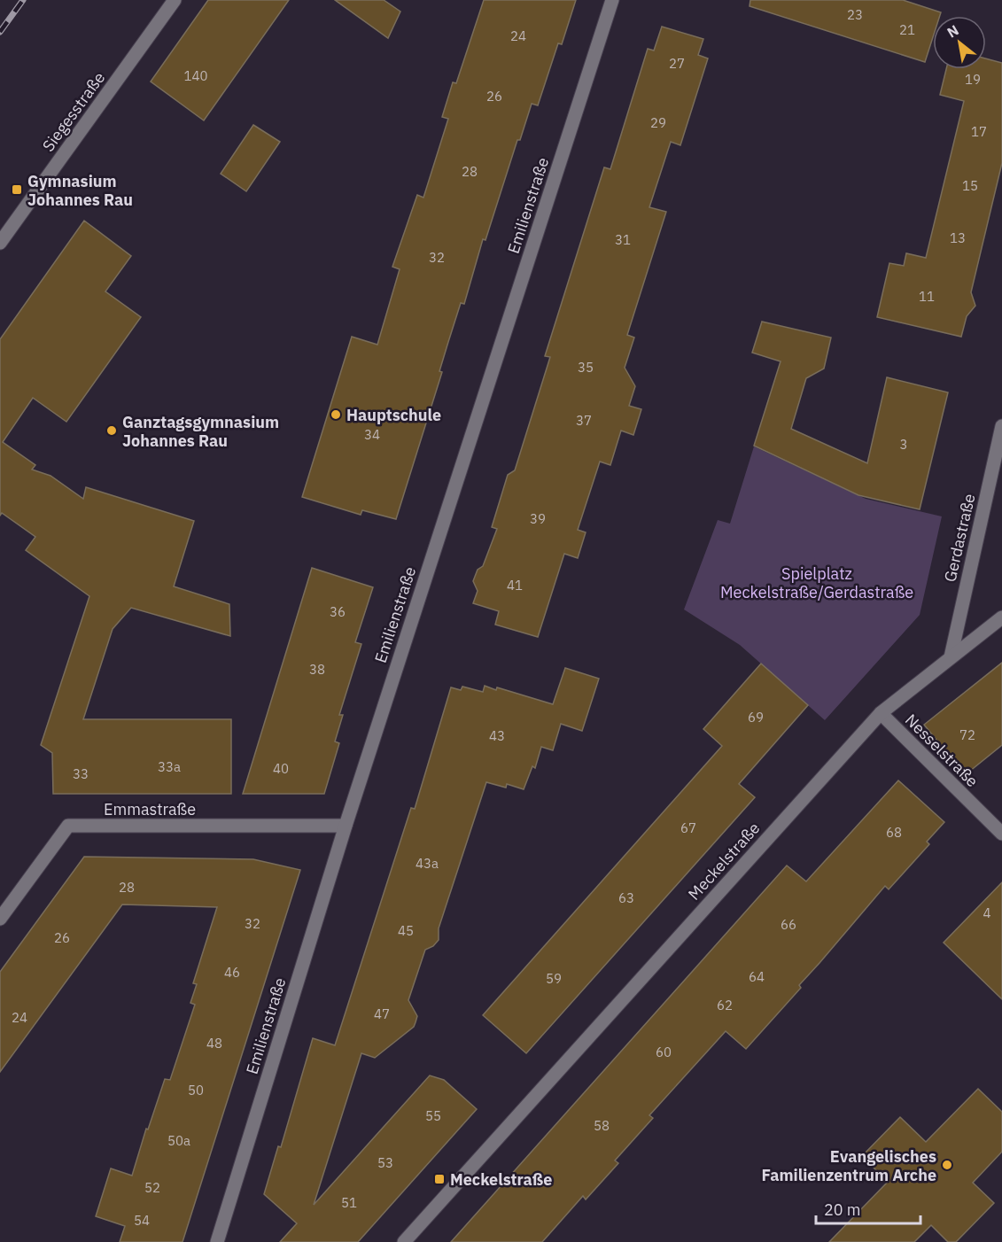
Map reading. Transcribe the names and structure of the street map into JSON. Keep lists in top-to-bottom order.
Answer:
{
  "streets": {
    "street": [
      "Siegesstraße",
      "Emilienstraße",
      "Gerdastraße",
      "Nesselstraße",
      "Emmastraße",
      "Meckelstraße"
    ]
  },
  "crossings": [
    ["Emilienstraße", "Emmastraße"],
    ["Gerdastraße", "Meckelstraße"],
    ["Nesselstraße", "Meckelstraße"]
  ],
  "parks": ["Spielplatz Meckelstraße/Gerdastraße"],
  "places": {
    "transit": ["Gymnasium Johannes Rau", "Meckelstraße"],
    "other": ["Hauptschule", "Ganztagsgymnasium Johannes Rau", "Evangelisches Familienzentrum Arche"]
  },
  "house_numbers": [
    "23",
    "21",
    "24",
    "27",
    "140",
    "19",
    "26",
    "29",
    "17",
    "28",
    "15",
    "13",
    "31",
    "32",
    "11",
    "35",
    "37",
    "34",
    "3",
    "39",
    "41",
    "36",
    "38",
    "69",
    "72",
    "43",
    "33a",
    "40",
    "33",
    "67",
    "68",
    "43a",
    "28",
    "63",
    "4",
    "32",
    "66",
    "45",
    "26",
    "46",
    "64",
    "59",
    "62",
    "47",
    "24",
    "48",
    "60",
    "50",
    "55",
    "58",
    "50a",
    "53",
    "52",
    "51",
    "54"
  ],
  "scale_bar": "20 m",
  "north": "top left"
}
